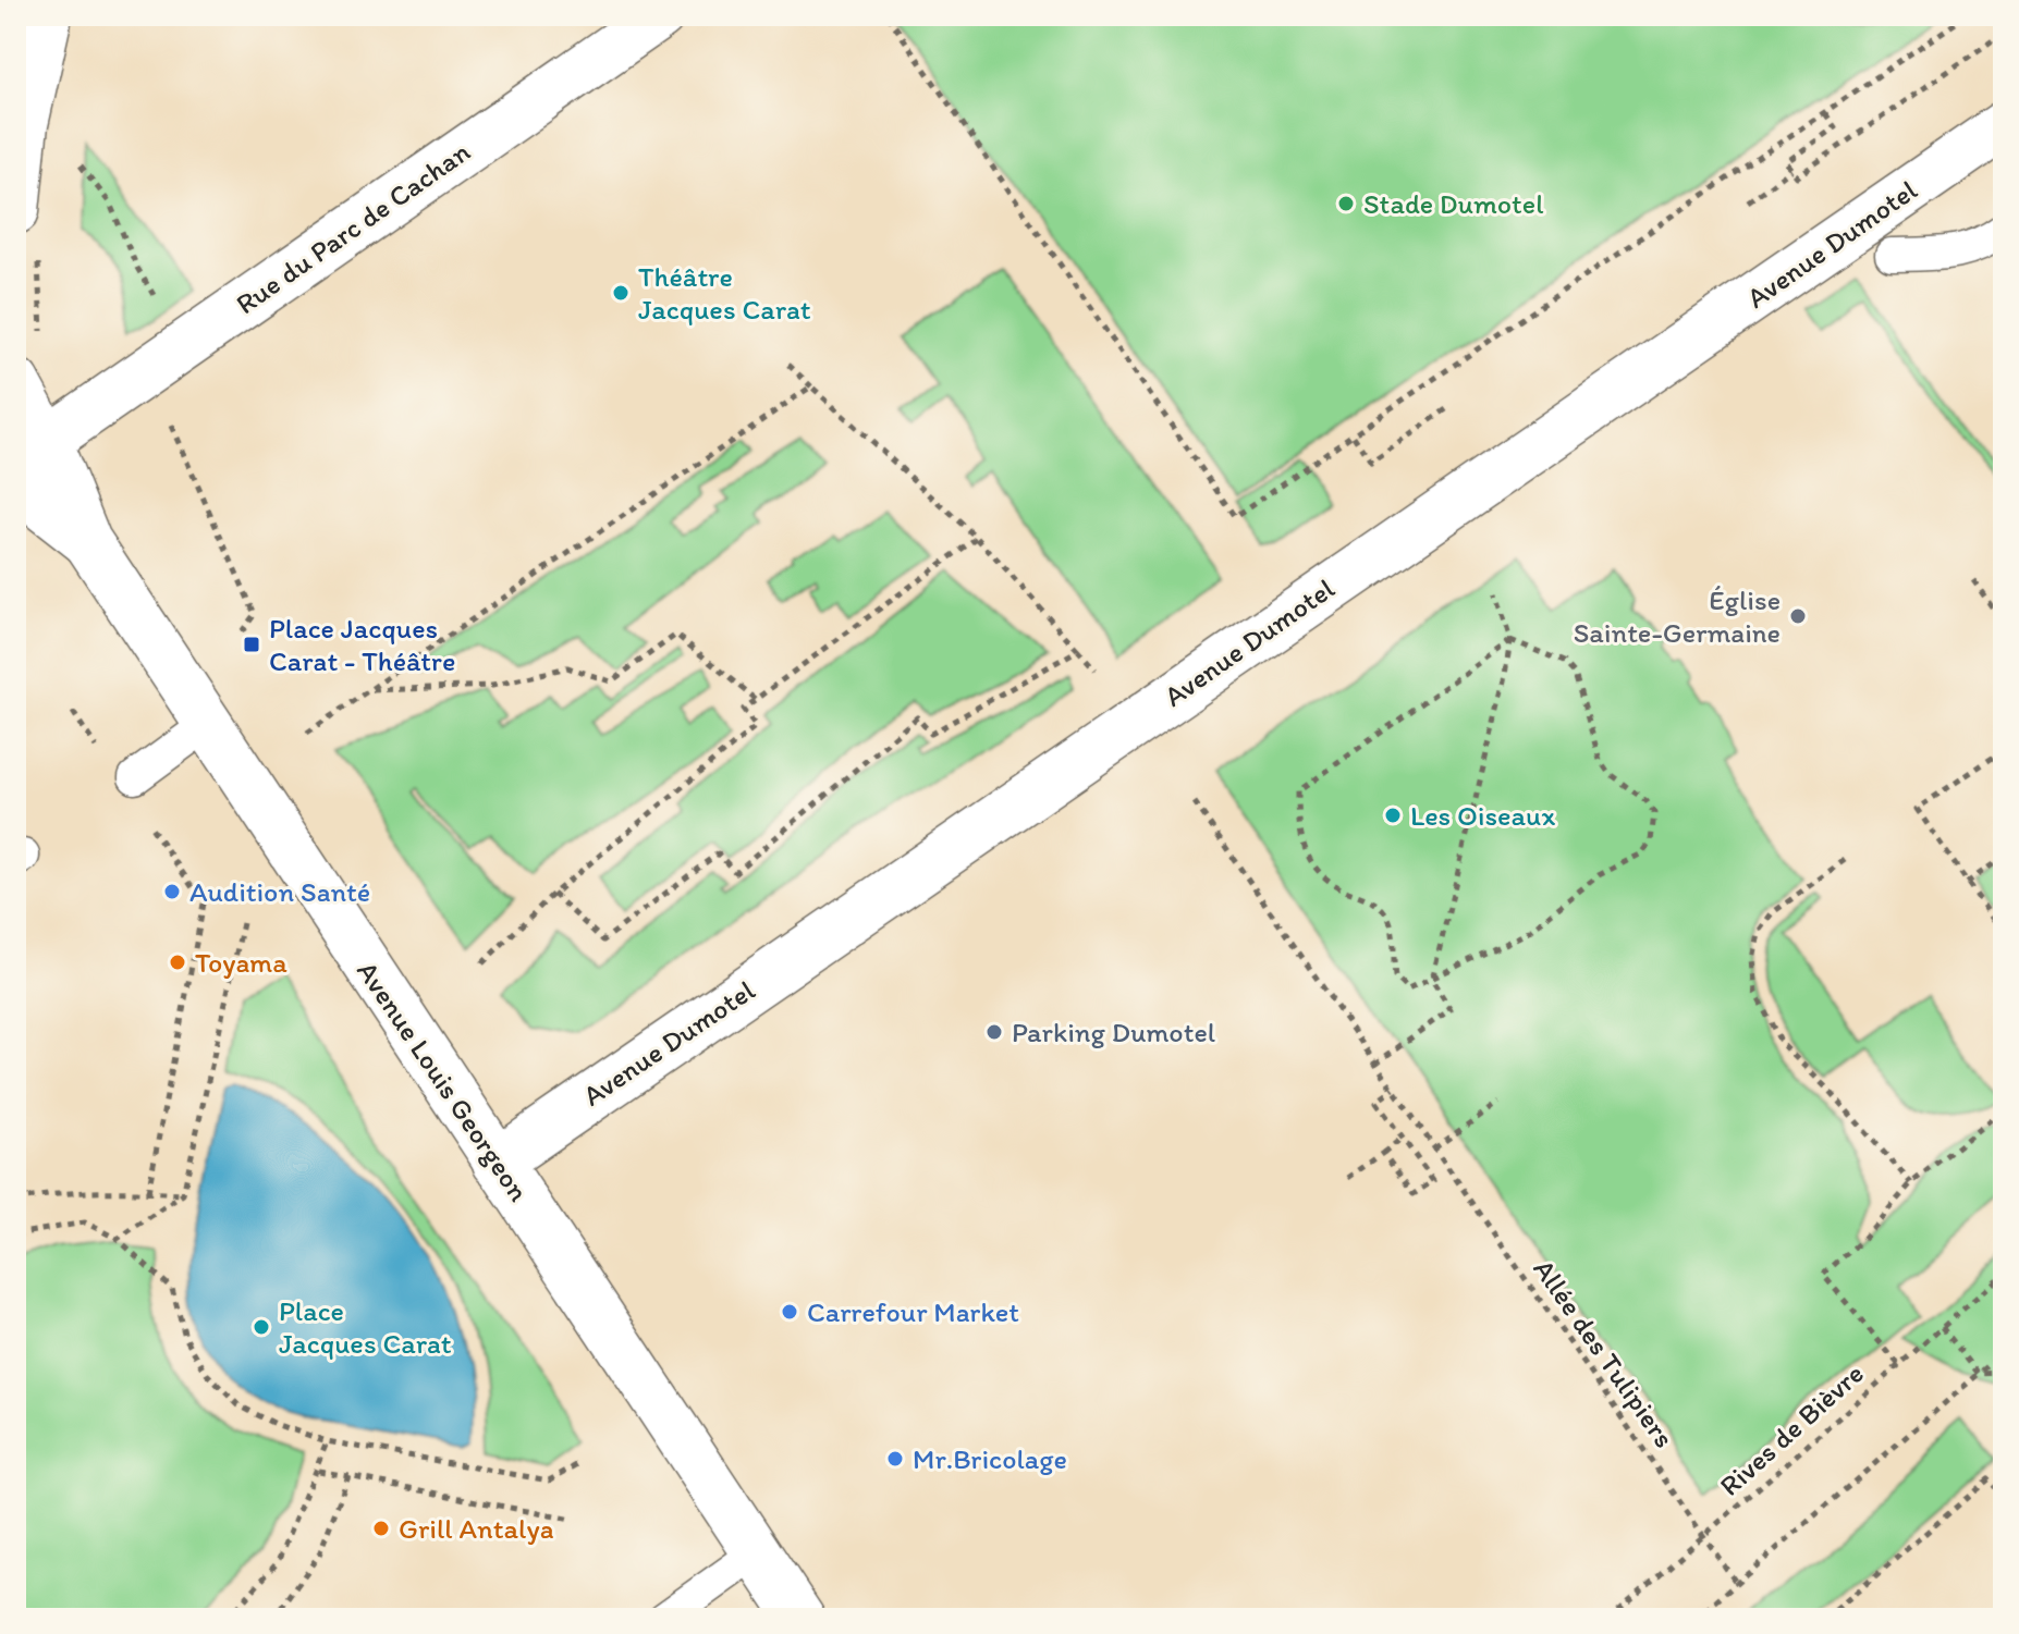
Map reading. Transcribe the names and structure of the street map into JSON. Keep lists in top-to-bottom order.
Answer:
{
  "streets": {
    "street": ["Rue du Parc de Cachan", "Avenue Dumotel", "Avenue Louis Georgeon"],
    "path": ["Allée des Tulipiers", "Rives de Bièvre"]
  },
  "crossings": [
    ["Rue du Parc de Cachan", "Avenue Louis Georgeon"],
    ["Avenue Dumotel", "Avenue Louis Georgeon"],
    ["Allée des Tulipiers", "Rives de Bièvre"]
  ],
  "places": {
    "other": [
      "Stade Dumotel",
      "Théâtre Jacques Carat",
      "Église Sainte-Germaine",
      "Les Oiseaux",
      "Audition Santé",
      "Toyama",
      "Parking Dumotel",
      "Carrefour Market",
      "Place Jacques Carat",
      "Mr.Bricolage",
      "Grill Antalya"
    ],
    "transit": ["Place Jacques Carat - Théâtre"]
  }
}
